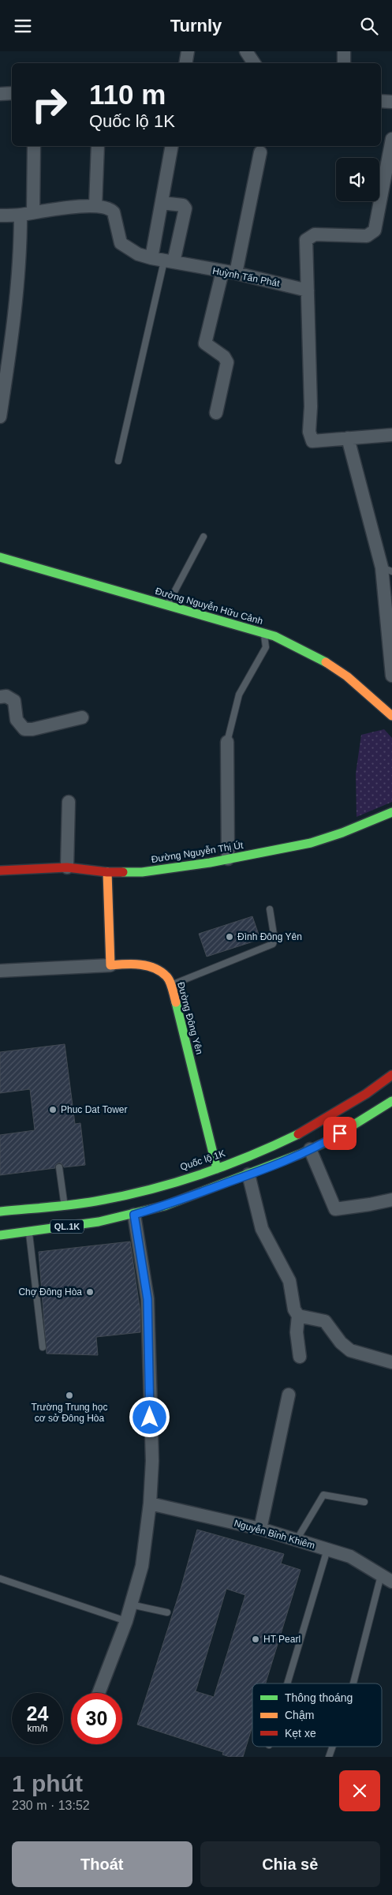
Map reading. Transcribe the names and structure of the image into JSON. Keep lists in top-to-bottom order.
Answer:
{
  "streets": {
    "street": [
      "Huỳnh Tấn Phát",
      "Đường Nguyễn Hữu Cảnh",
      "Đường Nguyễn Thị Út",
      "Đường Đông Yên",
      "Quốc lộ 1K",
      "QL.1K",
      "Nguyễn Bỉnh Khiêm"
    ]
  },
  "crossings": [
    ["Đường Đông Yên", "Quốc lộ 1K"]
  ],
  "places": [
    "Đình Đông Yên",
    "Phuc Dat Tower",
    "Chợ Đông Hòa",
    "Trường Trung học cơ sở Đông Hòa",
    "HT Pearl"
  ],
  "legend": ["Thông thoáng", "Chậm", "Kẹt xe"],
  "page": {
    "header": "Turnly",
    "turn": ["110 m", "Quốc lộ 1K"],
    "speed": "24 km/h",
    "limit": "30",
    "heading": ["1 phút", "230 m · 13:52"],
    "buttons": ["Thoát", "Chia sẻ"]
  }
}
